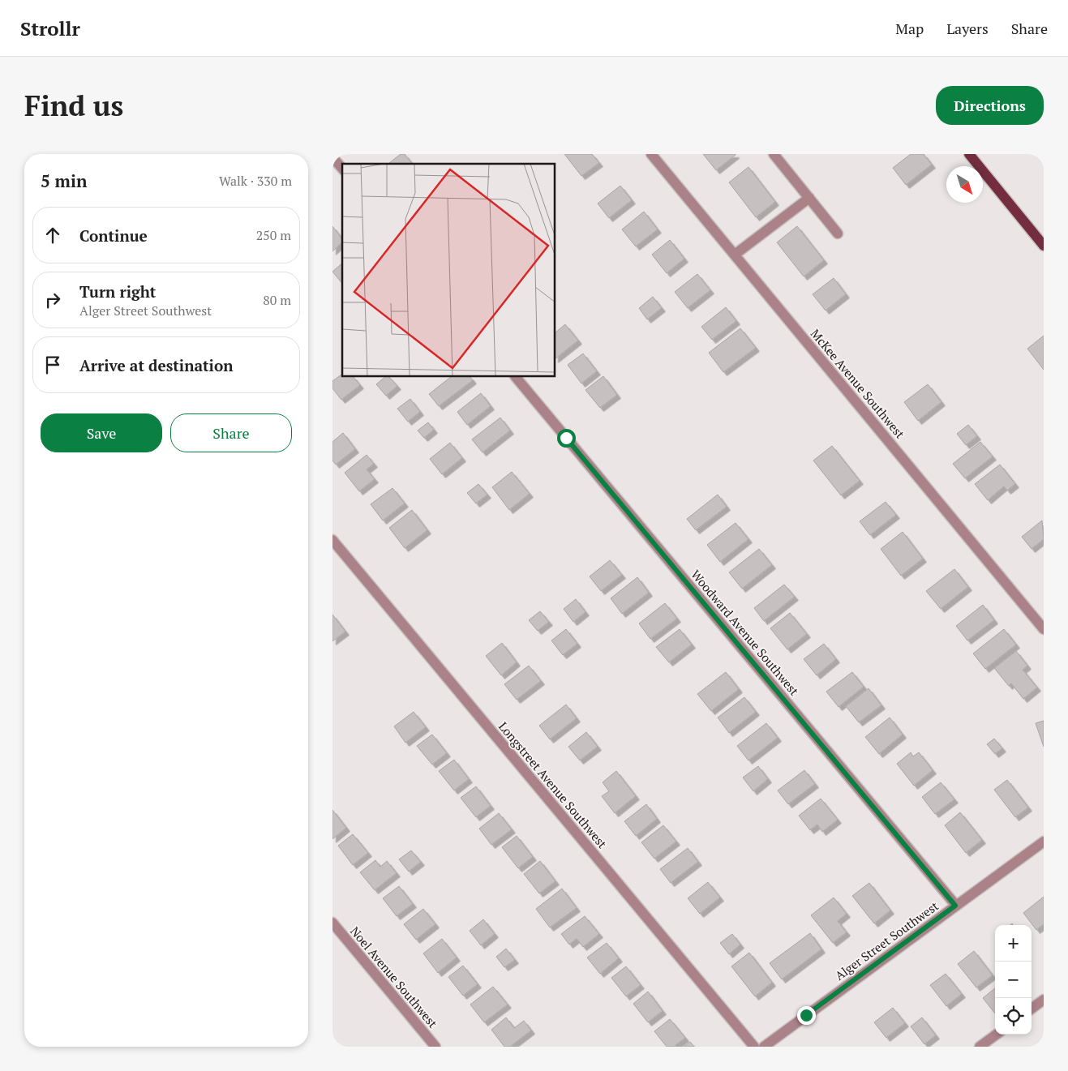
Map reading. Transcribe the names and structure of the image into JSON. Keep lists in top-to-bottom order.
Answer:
{
  "streets": {
    "street": [
      "McKee Avenue Southwest",
      "Woodward Avenue Southwest",
      "Longstreet Avenue Southwest",
      "Alger Street Southwest",
      "Noel Avenue Southwest"
    ]
  },
  "crossings": [
    ["Woodward Avenue Southwest", "Alger Street Southwest"]
  ],
  "north": "bottom right",
  "page": {
    "header": "Strollr",
    "nav": ["Map", "Layers", "Share"],
    "buttons": [
      "Directions",
      ["Save", "Share"]
    ],
    "title": "Find us",
    "heading": ["5 min", "Walk · 330 m"],
    "list": [
      ["Continue", "250 m"],
      ["Turn right", "Alger Street Southwest", "80 m"],
      "Arrive at destination"
    ],
    "map_buttons": ["+", "−"]
  }
}
